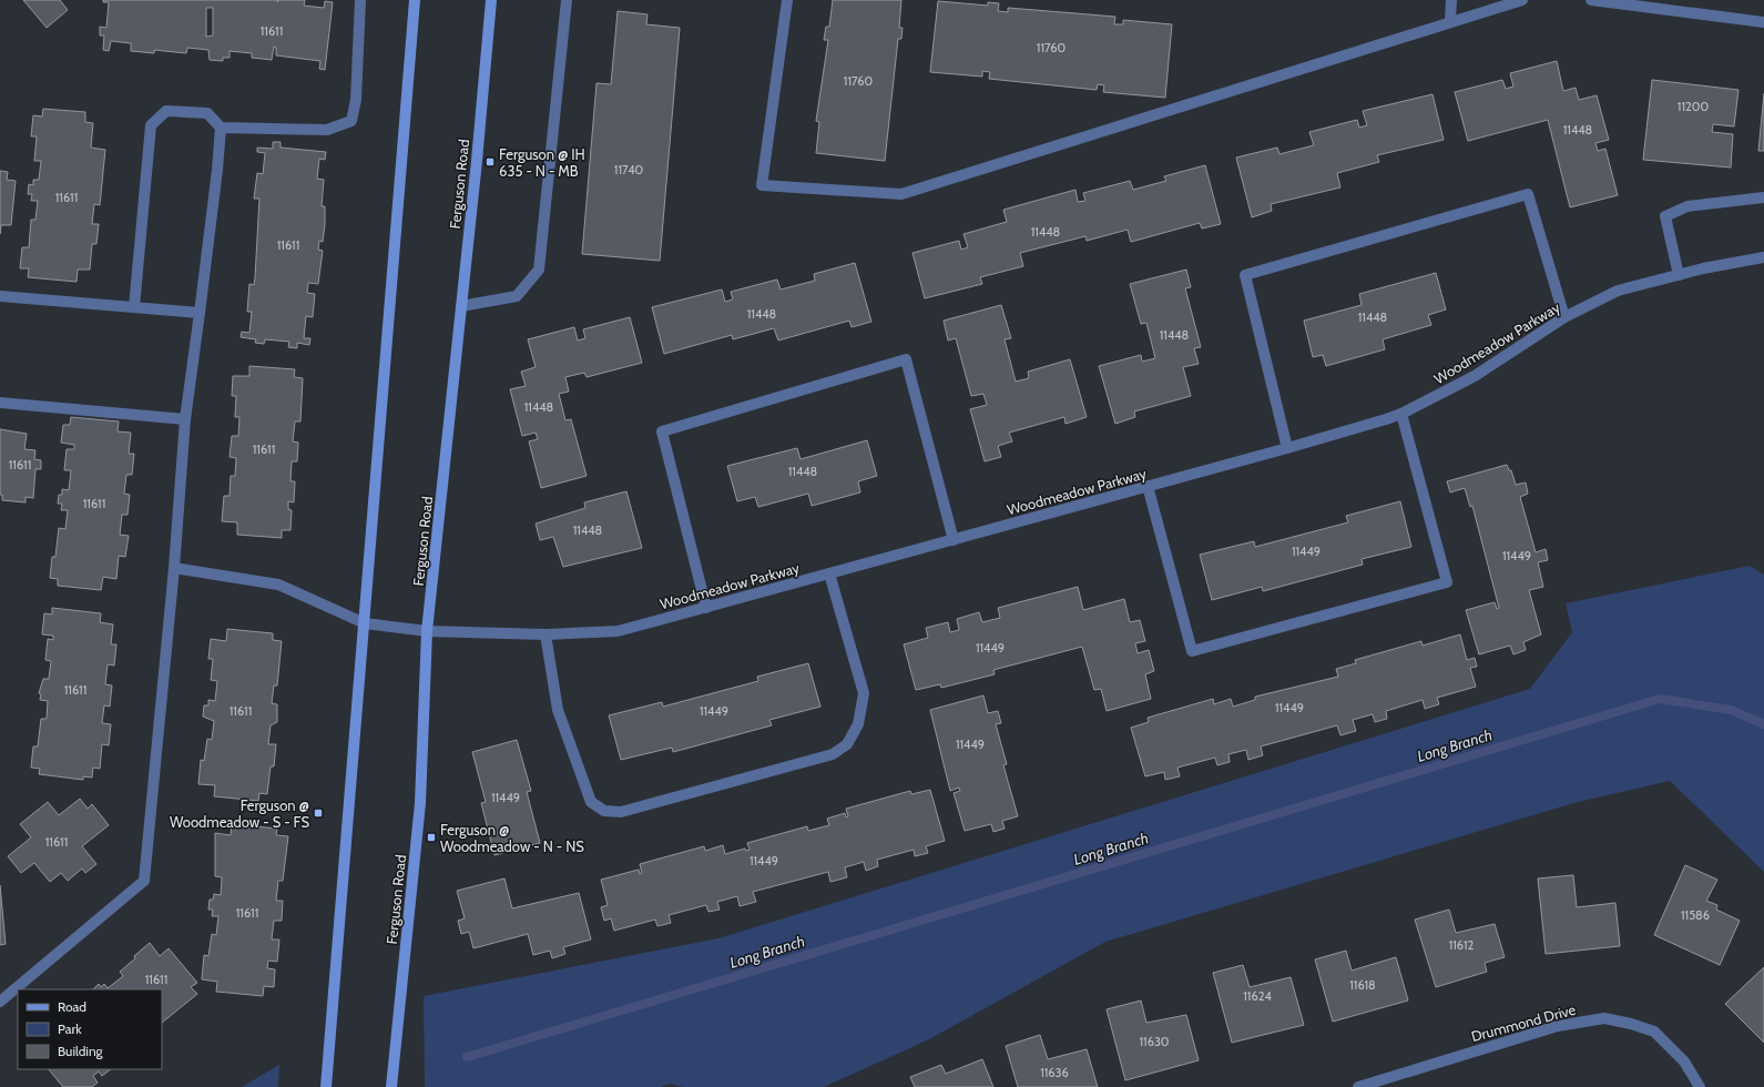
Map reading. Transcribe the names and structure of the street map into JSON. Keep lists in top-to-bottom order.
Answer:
{
  "streets": {
    "main road": ["Ferguson Road"],
    "street": ["Woodmeadow Parkway", "Drummond Drive"]
  },
  "crossings": [
    ["Ferguson Road", "Woodmeadow Parkway"]
  ],
  "water": ["Long Branch"],
  "places": {
    "transit": ["Ferguson @ IH 635 - N - MB", "Ferguson @ Woodmeadow - S - FS", "Ferguson @ Woodmeadow - N - NS"]
  },
  "house_numbers": [
    "11611",
    "11760",
    "11760",
    "11200",
    "11448",
    "11740",
    "11611",
    "11448",
    "11611",
    "11448",
    "11448",
    "11448",
    "11448",
    "11611",
    "11611",
    "11448",
    "11611",
    "11448",
    "11449",
    "11449",
    "11449",
    "11611",
    "11449",
    "11611",
    "11449",
    "11449",
    "11449",
    "11611",
    "11449",
    "11611",
    "11586",
    "11612",
    "11611",
    "11618",
    "11624",
    "11630",
    "11636"
  ],
  "legend": ["Road", "Park", "Building"]
}
